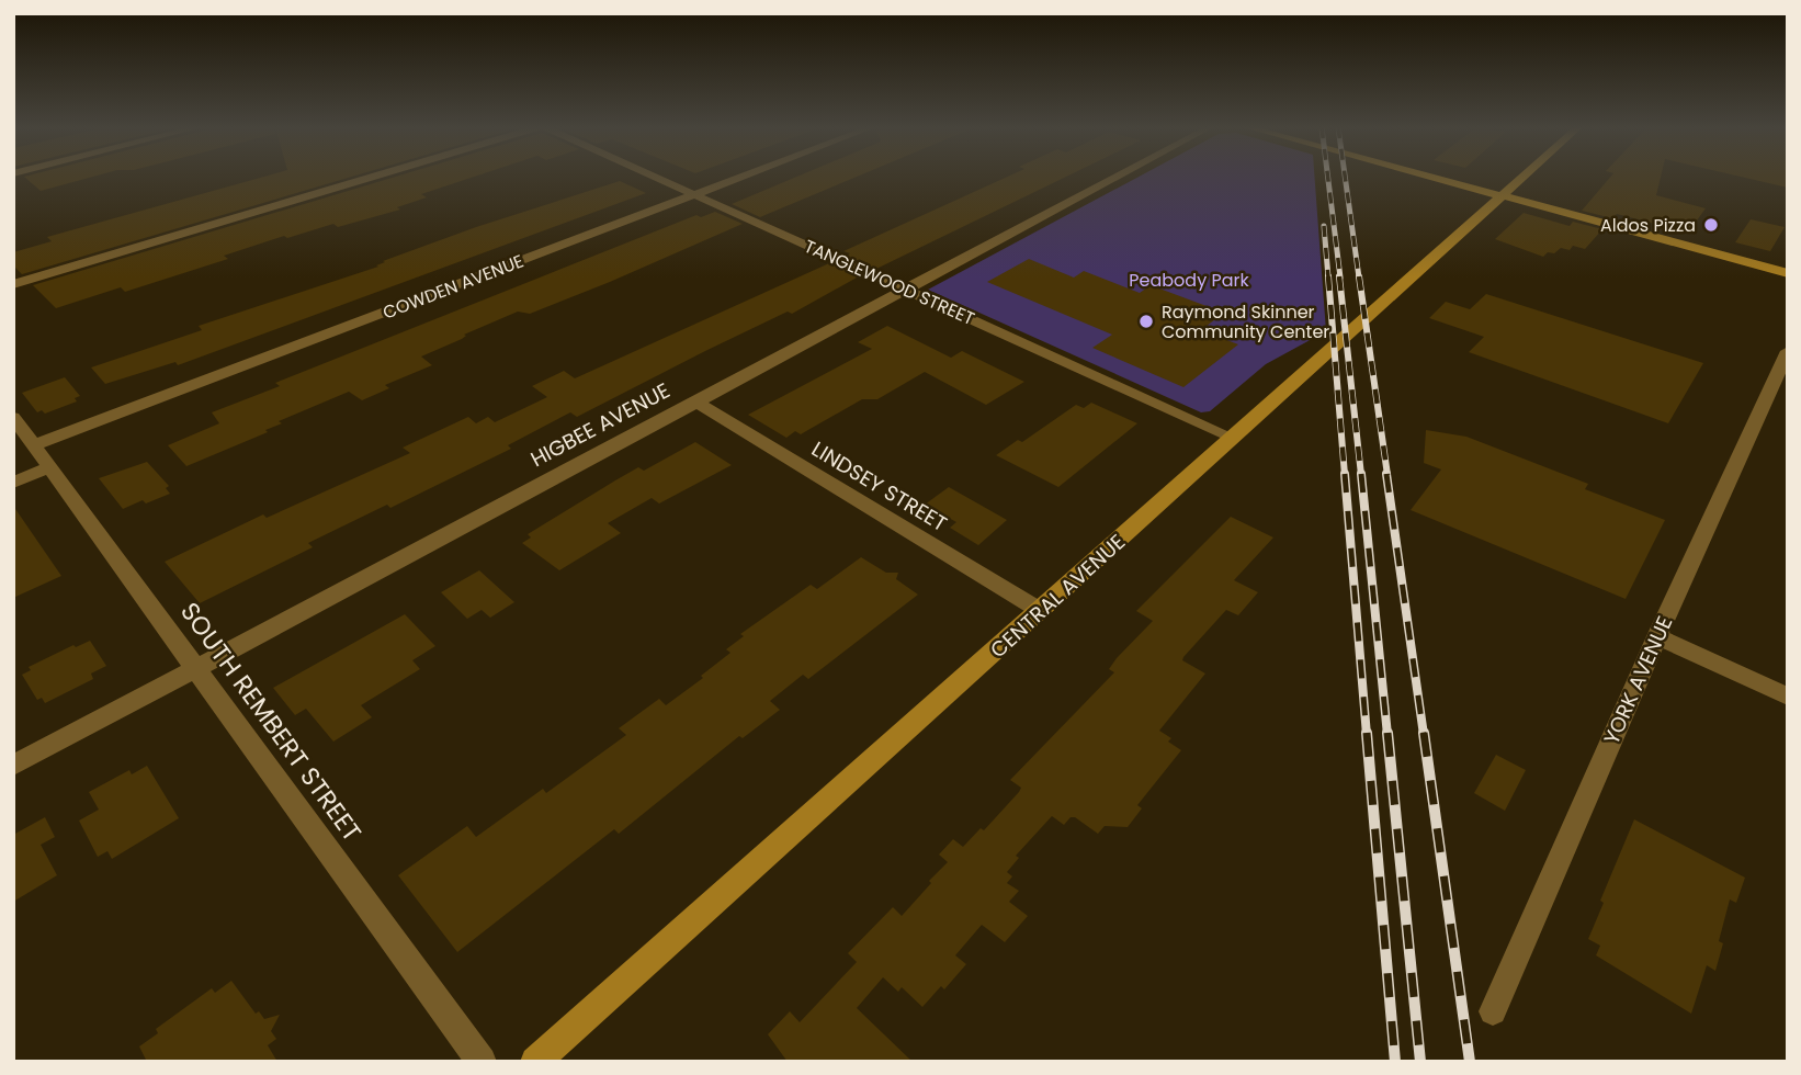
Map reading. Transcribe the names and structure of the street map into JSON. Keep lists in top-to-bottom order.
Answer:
{
  "streets": {
    "main road": ["CENTRAL AVENUE"],
    "street": [
      "TANGLEWOOD STREET",
      "COWDEN AVENUE",
      "HIGBEE AVENUE",
      "LINDSEY STREET",
      "YORK AVENUE",
      "SOUTH REMBERT STREET"
    ]
  },
  "crossings": [
    ["TANGLEWOOD STREET", "COWDEN AVENUE"],
    ["TANGLEWOOD STREET", "HIGBEE AVENUE"],
    ["TANGLEWOOD STREET", "CENTRAL AVENUE"],
    ["COWDEN AVENUE", "SOUTH REMBERT STREET"],
    ["HIGBEE AVENUE", "LINDSEY STREET"],
    ["HIGBEE AVENUE", "SOUTH REMBERT STREET"],
    ["LINDSEY STREET", "CENTRAL AVENUE"]
  ],
  "parks": ["Peabody Park"],
  "places": ["Aldos Pizza", "Raymond Skinner Community Center"]
}
